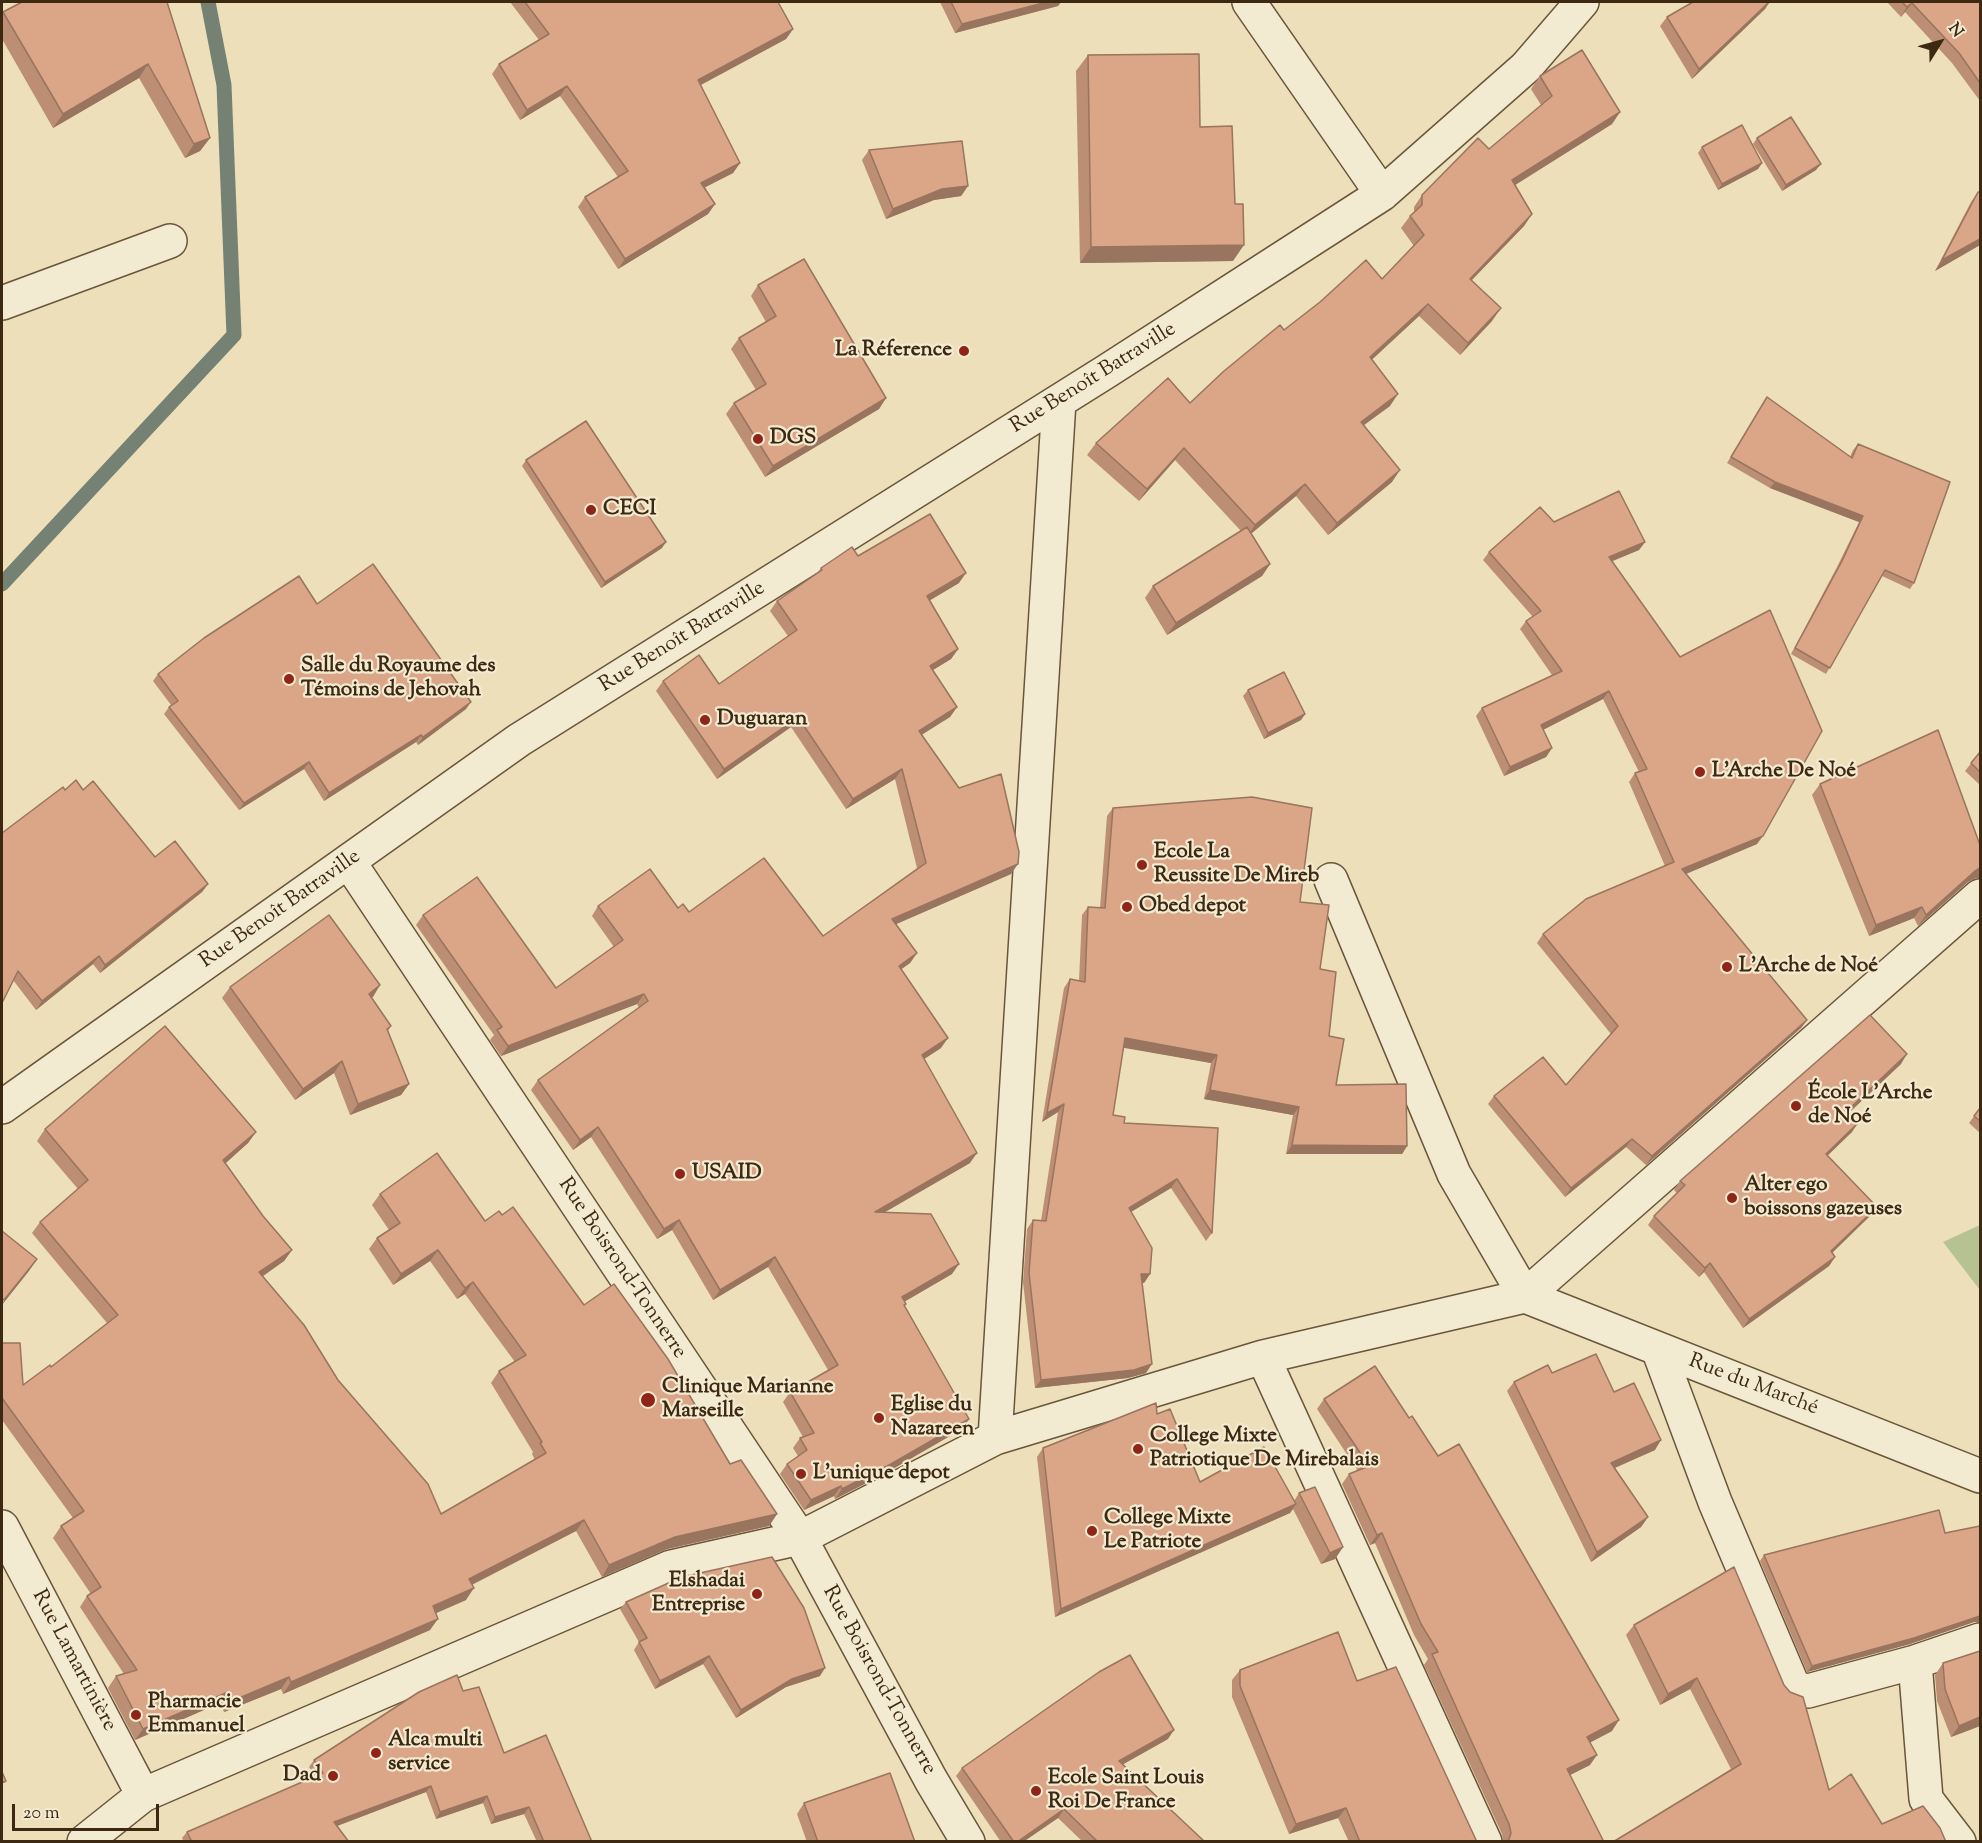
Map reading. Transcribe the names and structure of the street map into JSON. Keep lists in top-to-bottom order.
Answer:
{
  "streets": {
    "street": [
      "Rue Benoît Batraville",
      "Rue Boisrond-Tonnerre",
      "Rue du Marché",
      "Rue Lamartinière"
    ]
  },
  "crossings": [
    ["Rue Benoît Batraville", "Rue Boisrond-Tonnerre"]
  ],
  "places": [
    "La Réference",
    "DGS",
    "CECI",
    "Salle du Royaume des Témoins de Jehovah",
    "Duguaran",
    "L'Arche De Noé",
    "Ecole La Reussite De Mireb",
    "Obed depot",
    "L'Arche de Noé",
    "École L'Arche de Noé",
    "USAID",
    "Alter ego boissons gazeuses",
    "Clinique Marianne Marseille",
    "Eglise du Nazareen",
    "College Mixte Patriotique De Mirebalais",
    "L'unique depot",
    "College Mixte Le Patriote",
    "Elshadai Entreprise",
    "Pharmacie Emmanuel",
    "Alca multi service",
    "Dad",
    "Ecole Saint Louis Roi De France"
  ],
  "scale_bar": "20 m",
  "north": "top right"
}
